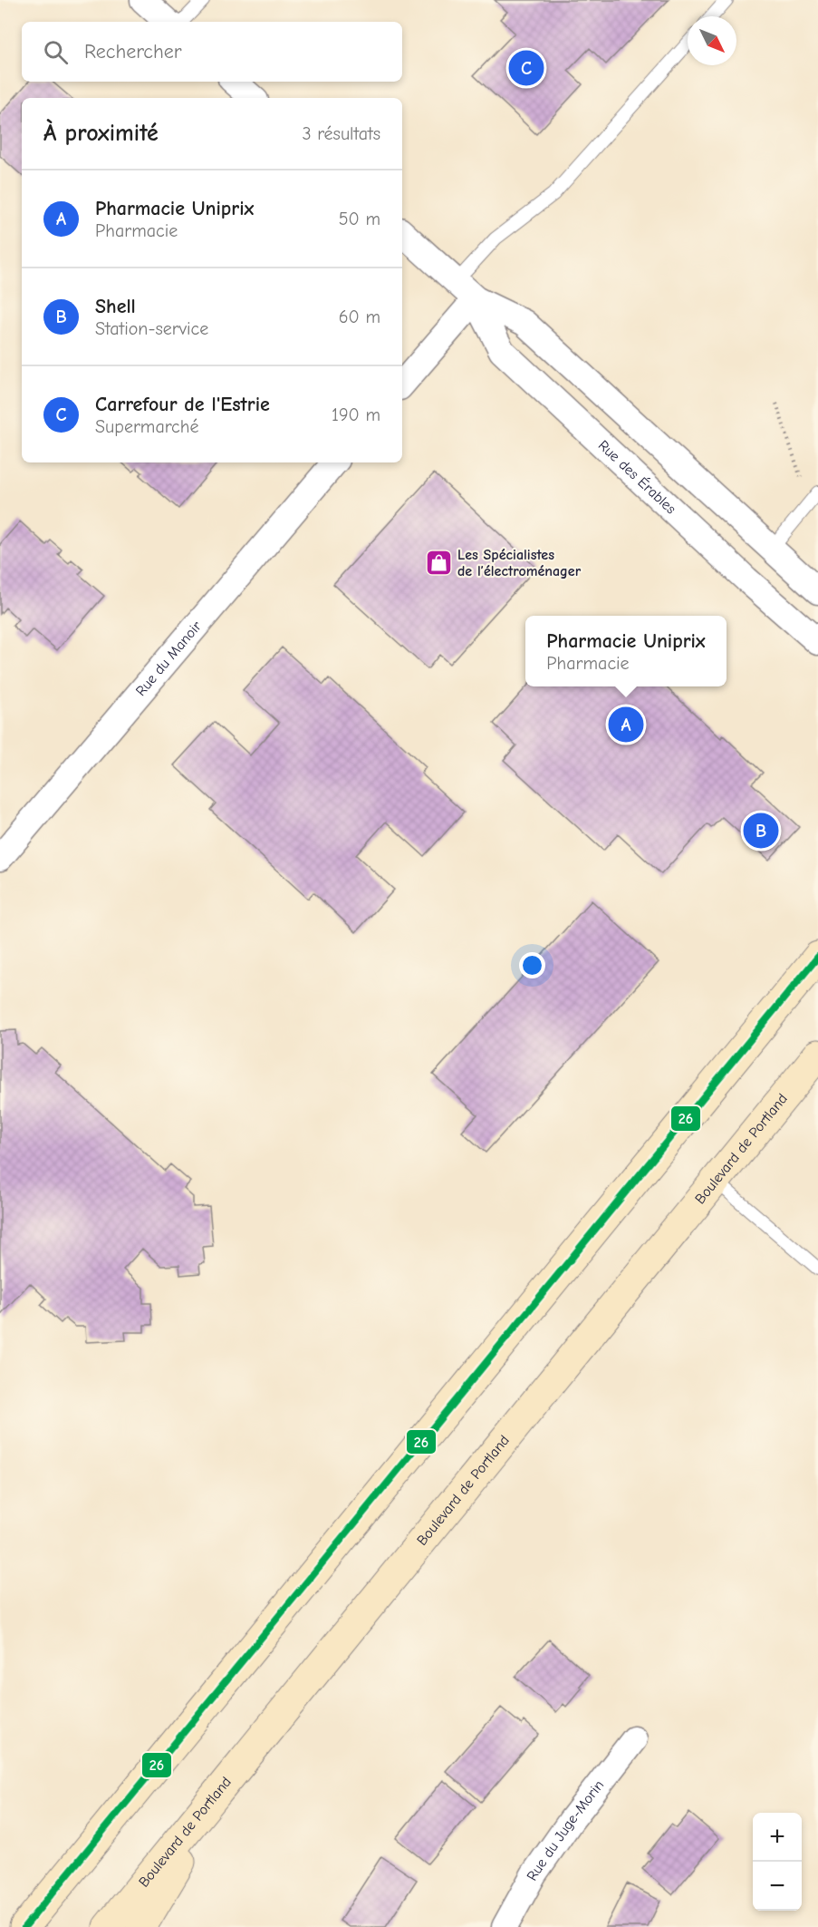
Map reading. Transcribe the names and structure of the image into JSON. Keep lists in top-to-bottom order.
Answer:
{
  "streets": {
    "main road": ["Boulevard de Portland"],
    "street": ["Rue des Érables", "Rue du Manoir", "Rue du Juge-Morin"]
  },
  "places": {
    "shop": ["Les Spécialistes de l’électroménager"]
  },
  "lines": ["transit line 26"],
  "north": "bottom right",
  "page": {
    "search": "Rechercher",
    "pins": ["C", "A", "B"],
    "heading": ["À proximité", "3 résultats"],
    "list": [
      {
        "mark": "A",
        "name": "Pharmacie Uniprix",
        "note": "Pharmacie",
        "value": "50 m"
      },
      {
        "mark": "B",
        "name": "Shell",
        "note": "Station-service",
        "value": "60 m"
      },
      {
        "mark": "C",
        "name": "Carrefour de l'Estrie",
        "note": "Supermarché",
        "value": "190 m"
      }
    ],
    "popup": ["Pharmacie Uniprix", "Pharmacie"],
    "map_buttons": ["+", "−"]
  }
}
